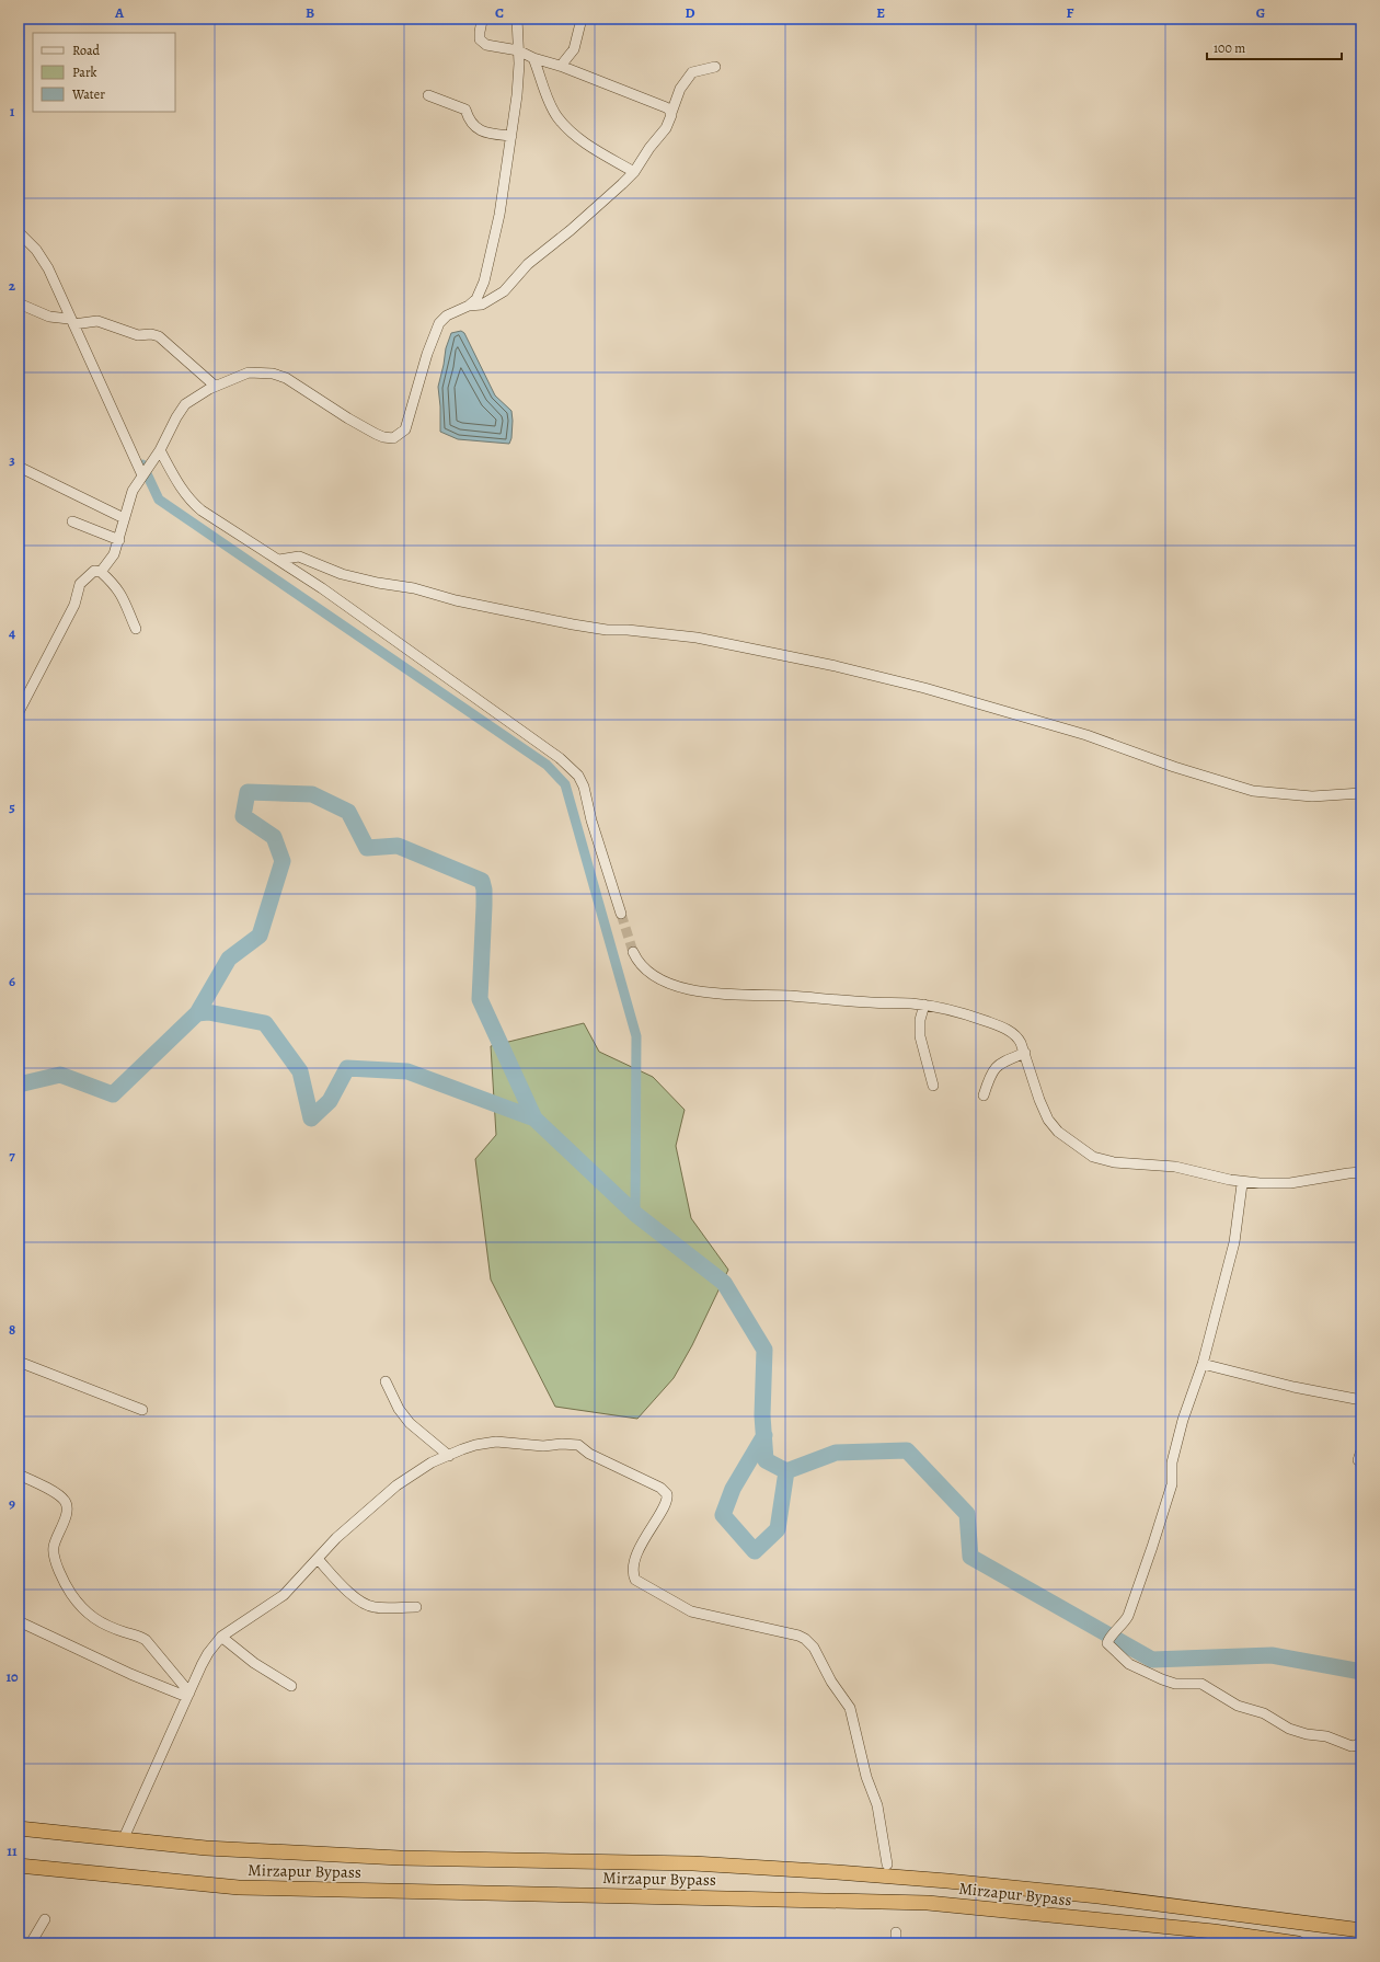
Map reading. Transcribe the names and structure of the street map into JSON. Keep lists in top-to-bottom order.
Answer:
{
  "streets": {
    "highway": ["Mirzapur Bypass"]
  },
  "legend": ["Road", "Park", "Water"],
  "scale_bar": "100 m",
  "grid": {
    "columns": [
      "A",
      "B",
      "C",
      "D",
      "E",
      "F",
      "G"
    ],
    "rows": [
      "1",
      "2",
      "3",
      "4",
      "5",
      "6",
      "7",
      "8",
      "9",
      "10",
      "11"
    ]
  }
}
